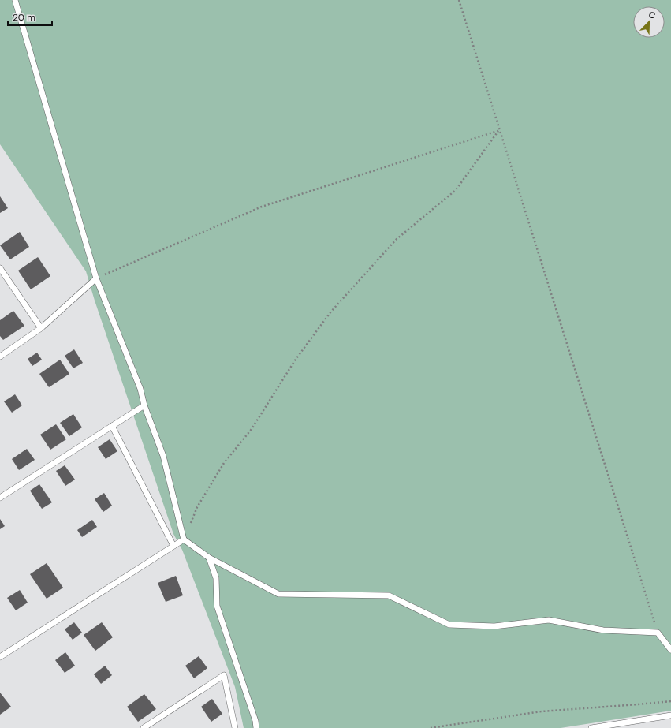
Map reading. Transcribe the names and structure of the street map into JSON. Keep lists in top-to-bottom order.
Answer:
{
  "scale_bar": "20 m",
  "north": "top right"
}
